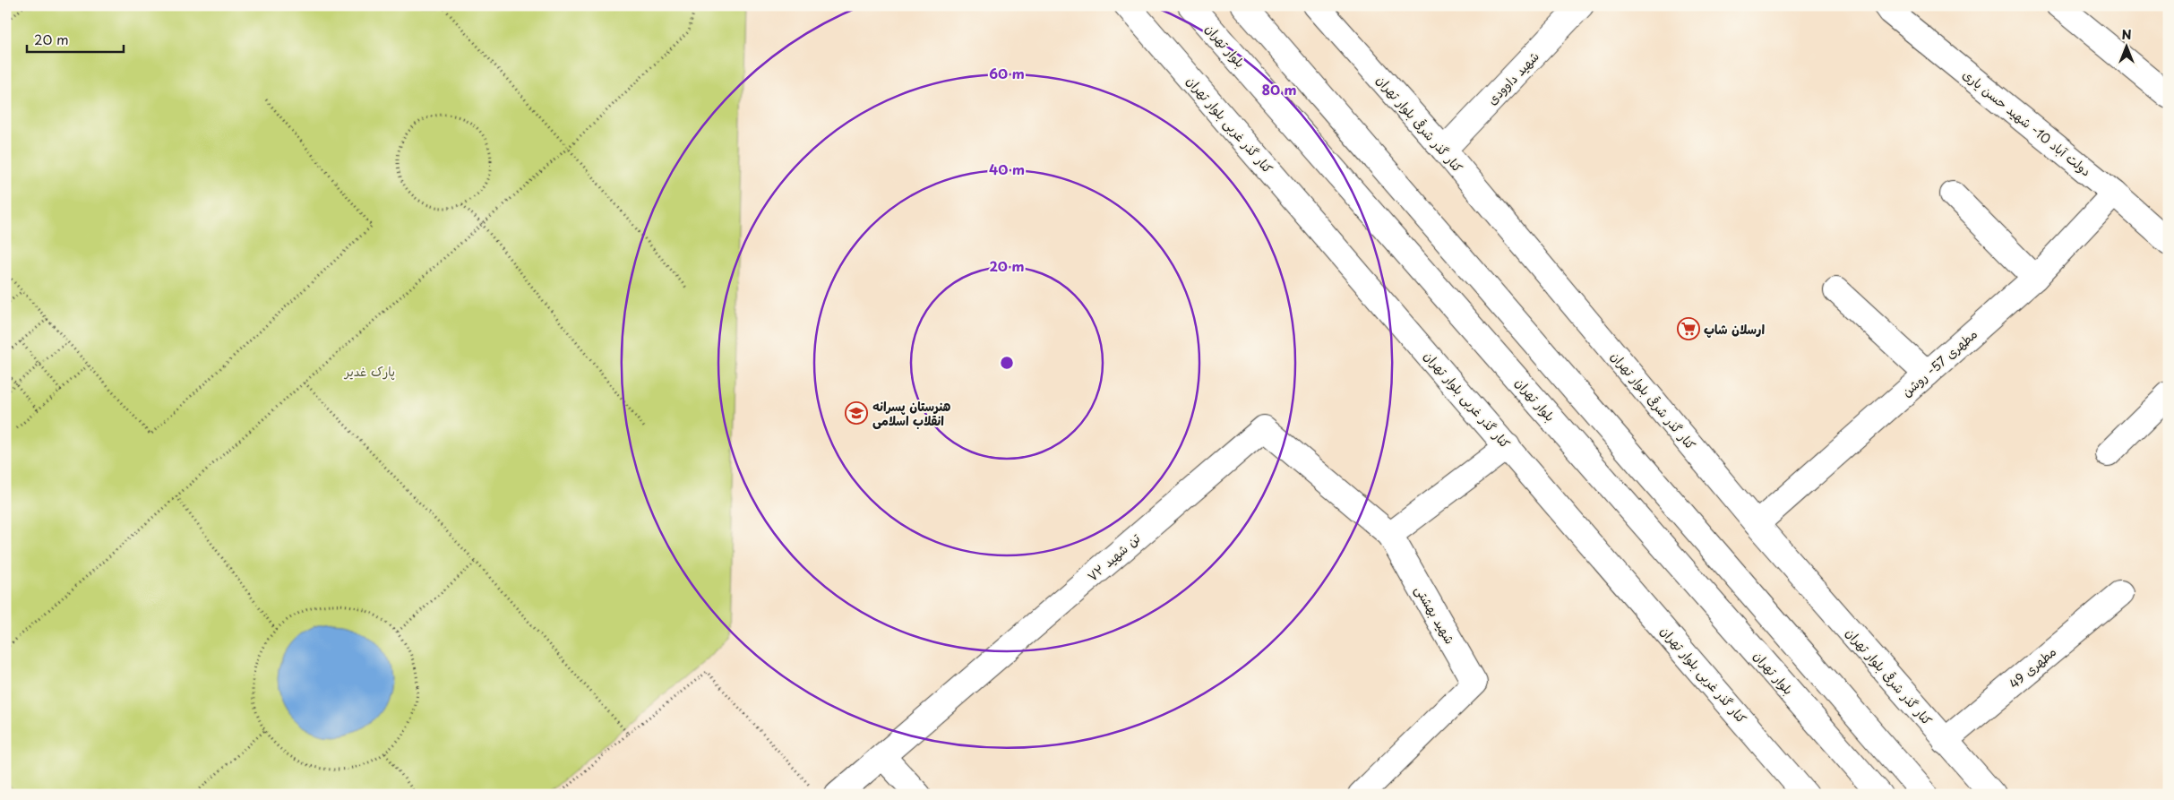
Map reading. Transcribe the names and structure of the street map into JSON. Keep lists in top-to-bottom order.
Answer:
{
  "streets": {
    "street": [
      "بلوار تهران",
      "شهید داوودی",
      "دولت آباد 10- شهید حسن یاری",
      "کنار گذر شرقی بلوار تهران",
      "کنار گذر غربی بلوار تهران",
      "مطهری 57- روشن",
      "۷۲ تن شهید",
      "شهید بهشتی",
      "مطهری 49"
    ]
  },
  "crossings": [
    ["شهید داوودی", "کنار گذر شرقی بلوار تهران"],
    ["دولت آباد 10- شهید حسن یاری", "مطهری 57- روشن"],
    ["کنار گذر شرقی بلوار تهران", "مطهری 57- روشن"],
    ["کنار گذر شرقی بلوار تهران", "مطهری 49"],
    ["۷۲ تن شهید", "شهید بهشتی"]
  ],
  "parks": ["پارک غدیر"],
  "places": {
    "supermarket": ["ارسلان شاپ"],
    "school or university": ["هنرستان پسرانه انقلاب اسلامی"]
  },
  "scale_bar": "20 m",
  "north": "top",
  "rings": [
    "60 m",
    "80 m",
    "40 m",
    "20 m"
  ]
}
